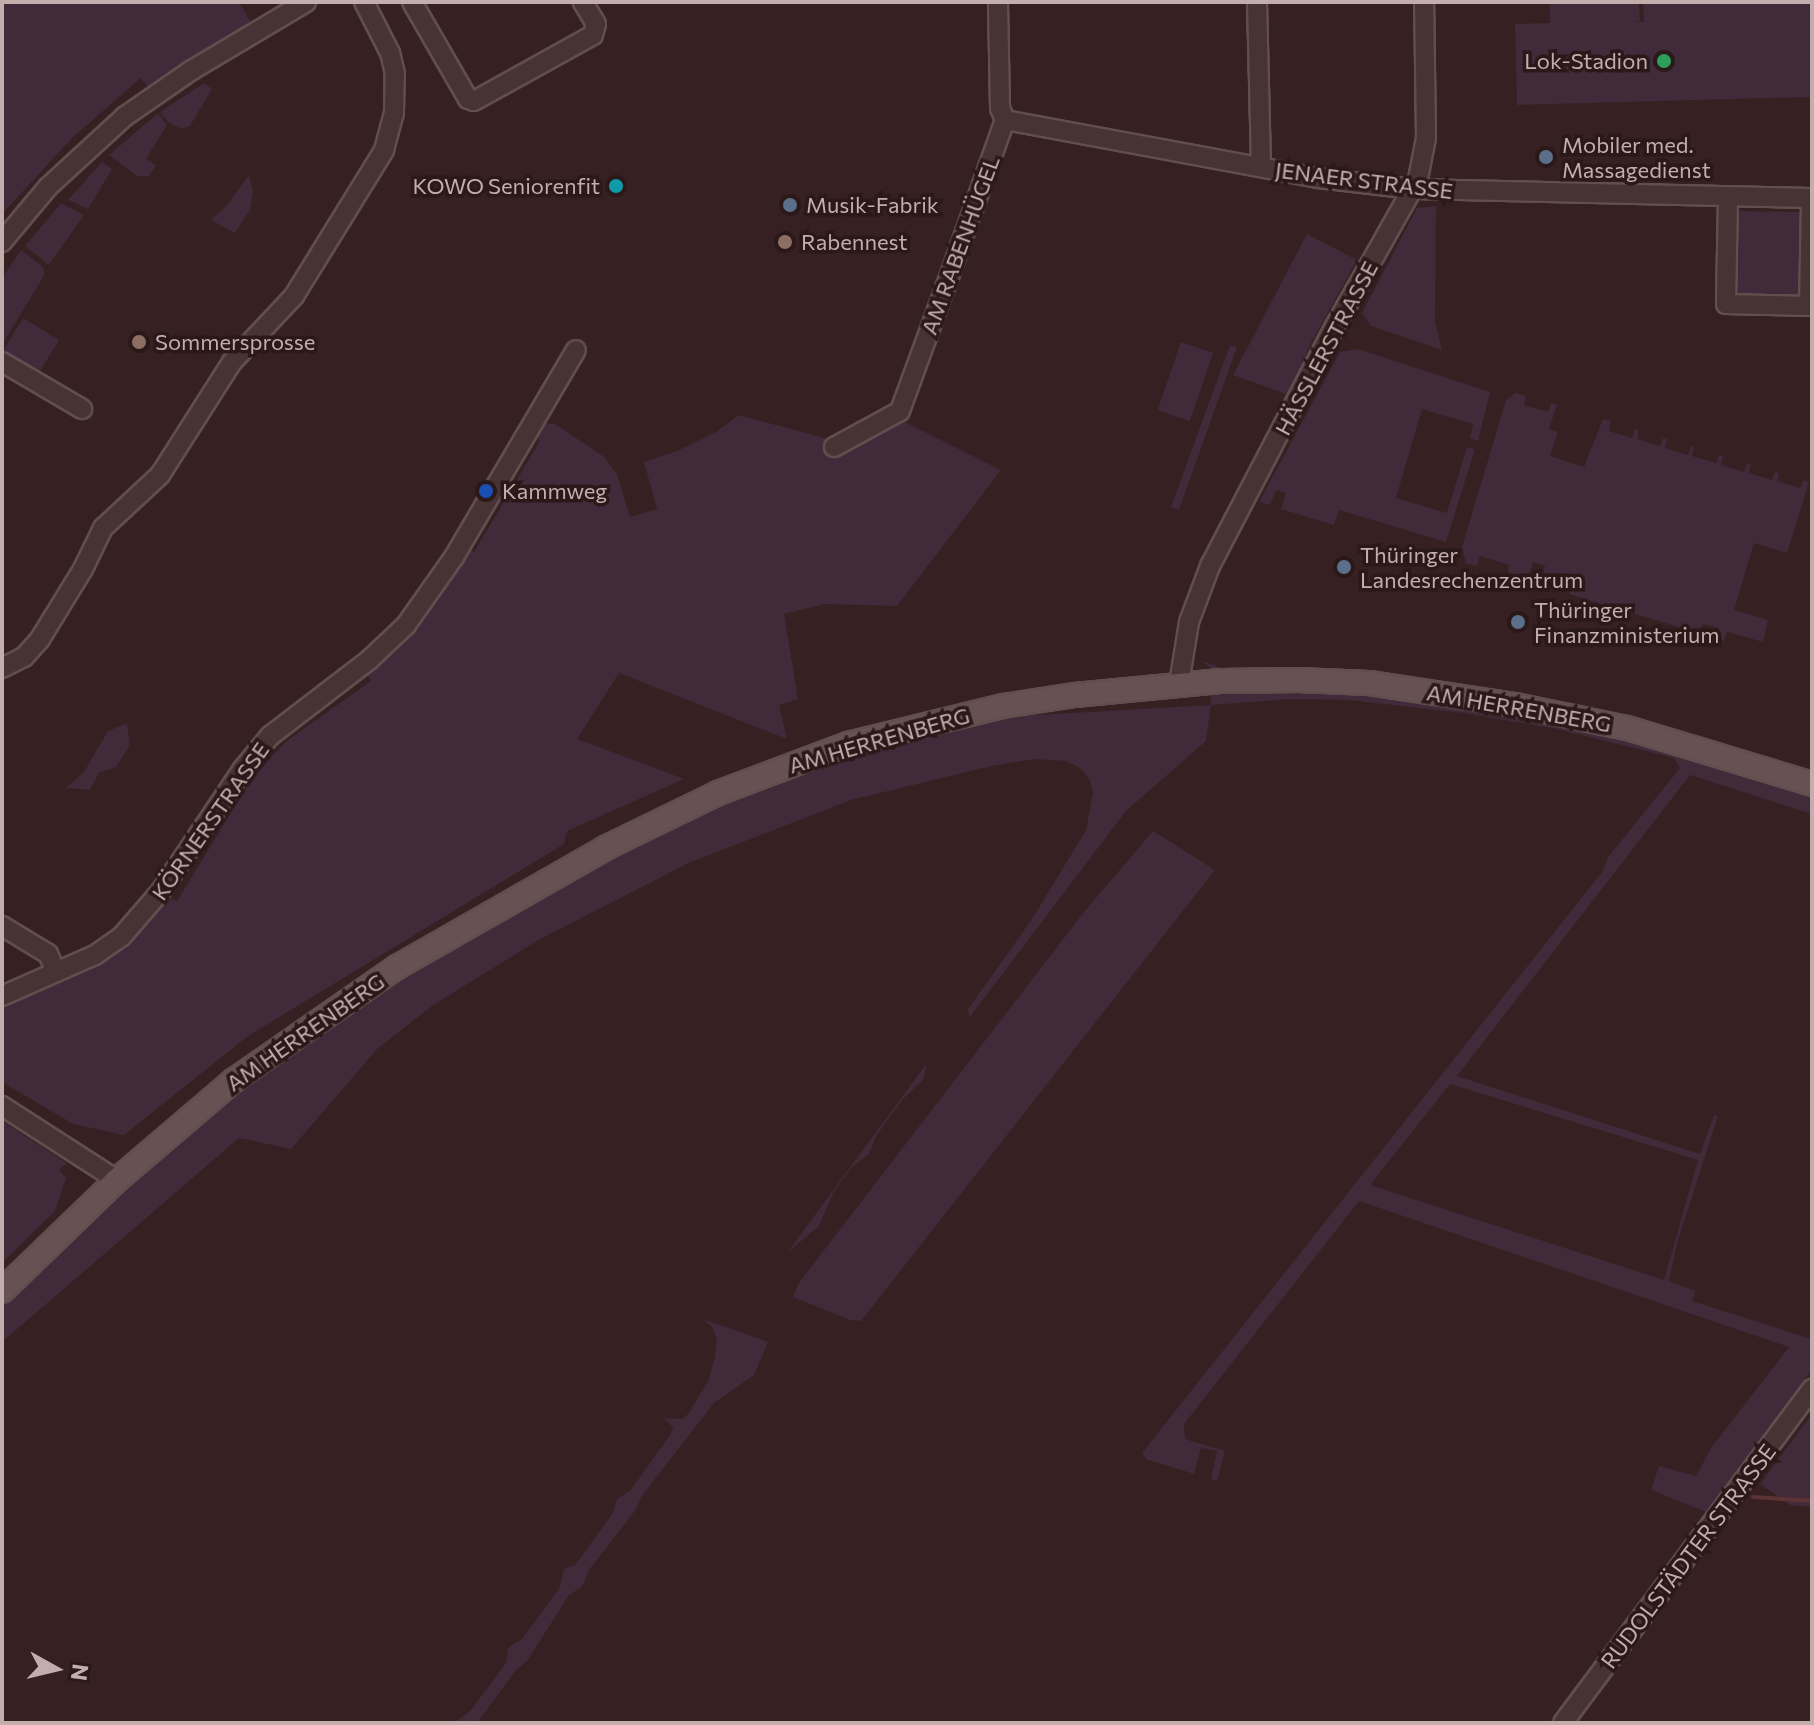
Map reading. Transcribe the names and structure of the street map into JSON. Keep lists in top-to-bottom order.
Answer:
{
  "streets": {
    "main road": ["AM HERRENBERG"],
    "street": [
      "JENAER STRASSE",
      "AM RABENHÜGEL",
      "HÄSSLERSTRASSE",
      "KÖRNERSTRASSE",
      "RUDOLSTÄDTER STRASSE"
    ]
  },
  "crossings": [
    ["JENAER STRASSE", "AM RABENHÜGEL"],
    ["JENAER STRASSE", "HÄSSLERSTRASSE"],
    ["HÄSSLERSTRASSE", "AM HERRENBERG"]
  ],
  "places": [
    "Lok-Stadion",
    "Mobiler med. Massagedienst",
    "KOWO Seniorenfit",
    "Musik-Fabrik",
    "Rabennest",
    "Sommersprosse",
    "Kammweg",
    "Thüringer Landesrechenzentrum",
    "Thüringer Finanzministerium"
  ],
  "north": "right"
}
